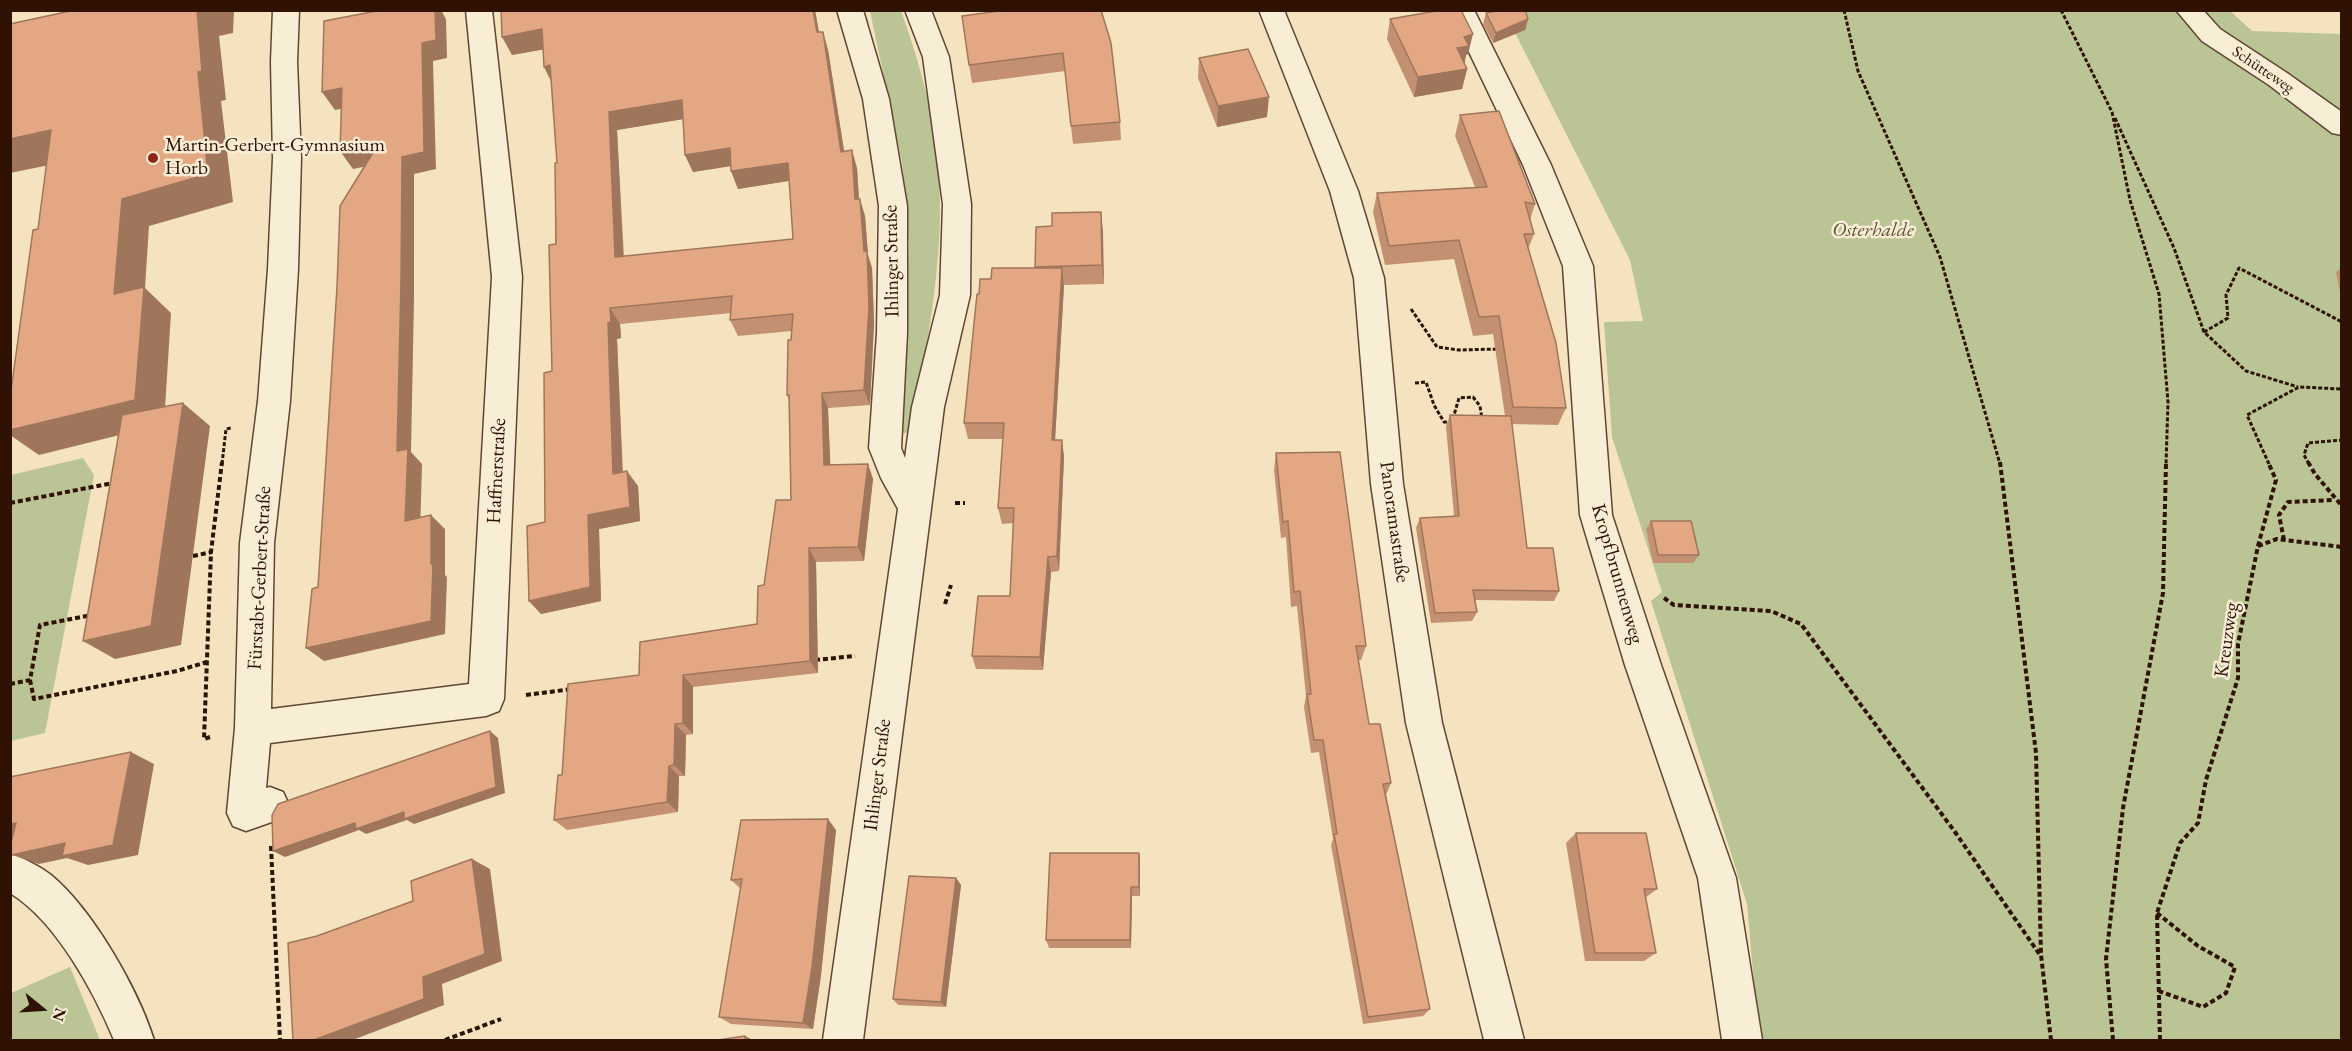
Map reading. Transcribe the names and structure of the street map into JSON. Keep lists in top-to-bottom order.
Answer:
{
  "streets": {
    "street": [
      "Schütteweg",
      "Ihlinger Straße",
      "Haffnerstraße",
      "Panoramastraße",
      "Kropfbrunnenweg",
      "Fürstabt-Gerbert-Straße"
    ],
    "path": ["Kreuzweg"]
  },
  "parks": ["Osterhalde"],
  "places": ["Martin-Gerbert-Gymnasium Horb"],
  "north": "right"
}
